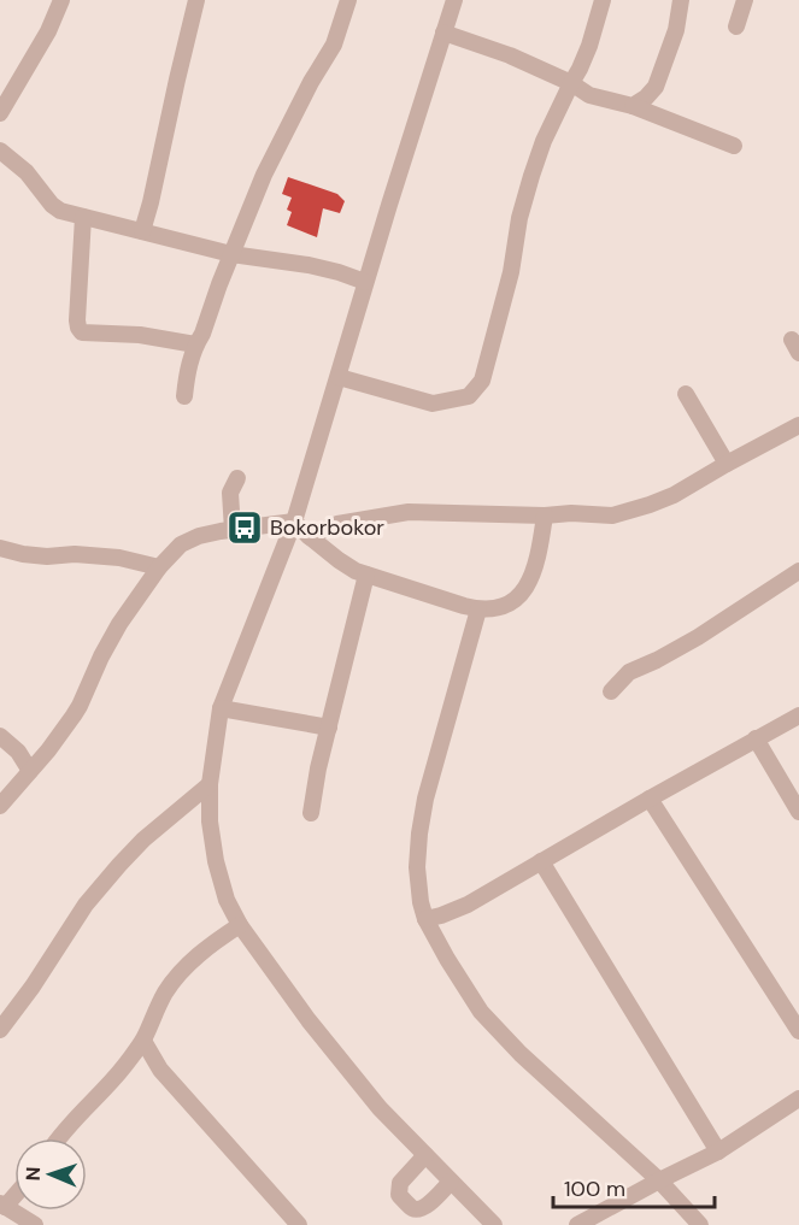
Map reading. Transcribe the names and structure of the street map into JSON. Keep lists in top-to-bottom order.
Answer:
{
  "places": {
    "bus stop": ["Bokorbokor"]
  },
  "scale_bar": "100 m",
  "north": "left"
}
